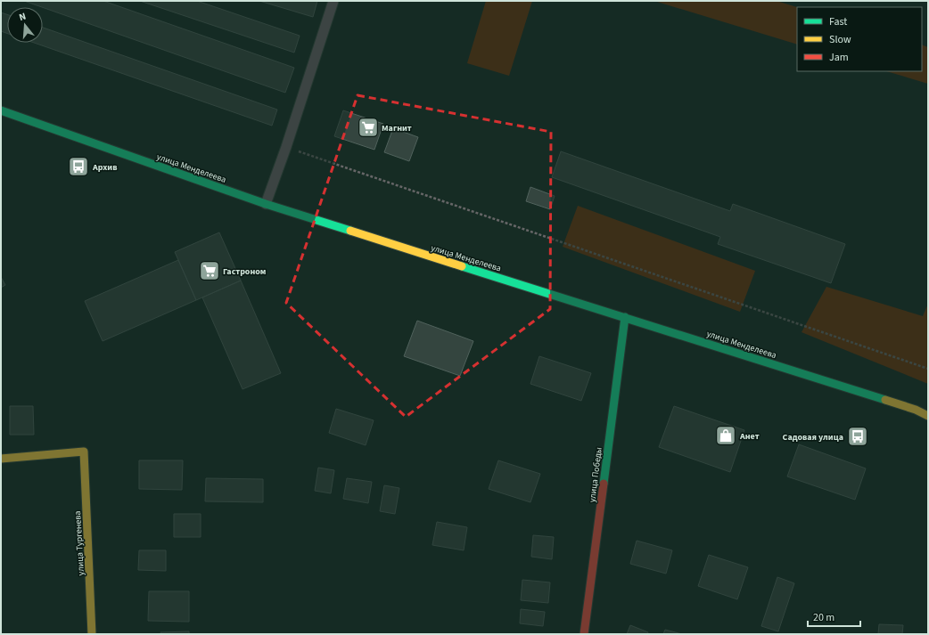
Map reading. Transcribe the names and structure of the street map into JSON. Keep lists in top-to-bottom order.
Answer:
{
  "streets": {
    "main road": ["улица Менделеева", "улица Победы", "улица Тургенева"]
  },
  "crossings": [
    ["улица Менделеева", "улица Победы"]
  ],
  "places": {
    "supermarket": ["Магнит", "Гастроном"],
    "bus stop": ["Архив", "Садовая улица"],
    "shop": ["Анет"]
  },
  "legend": ["Fast", "Slow", "Jam"],
  "scale_bar": "20 m",
  "north": "top"
}
